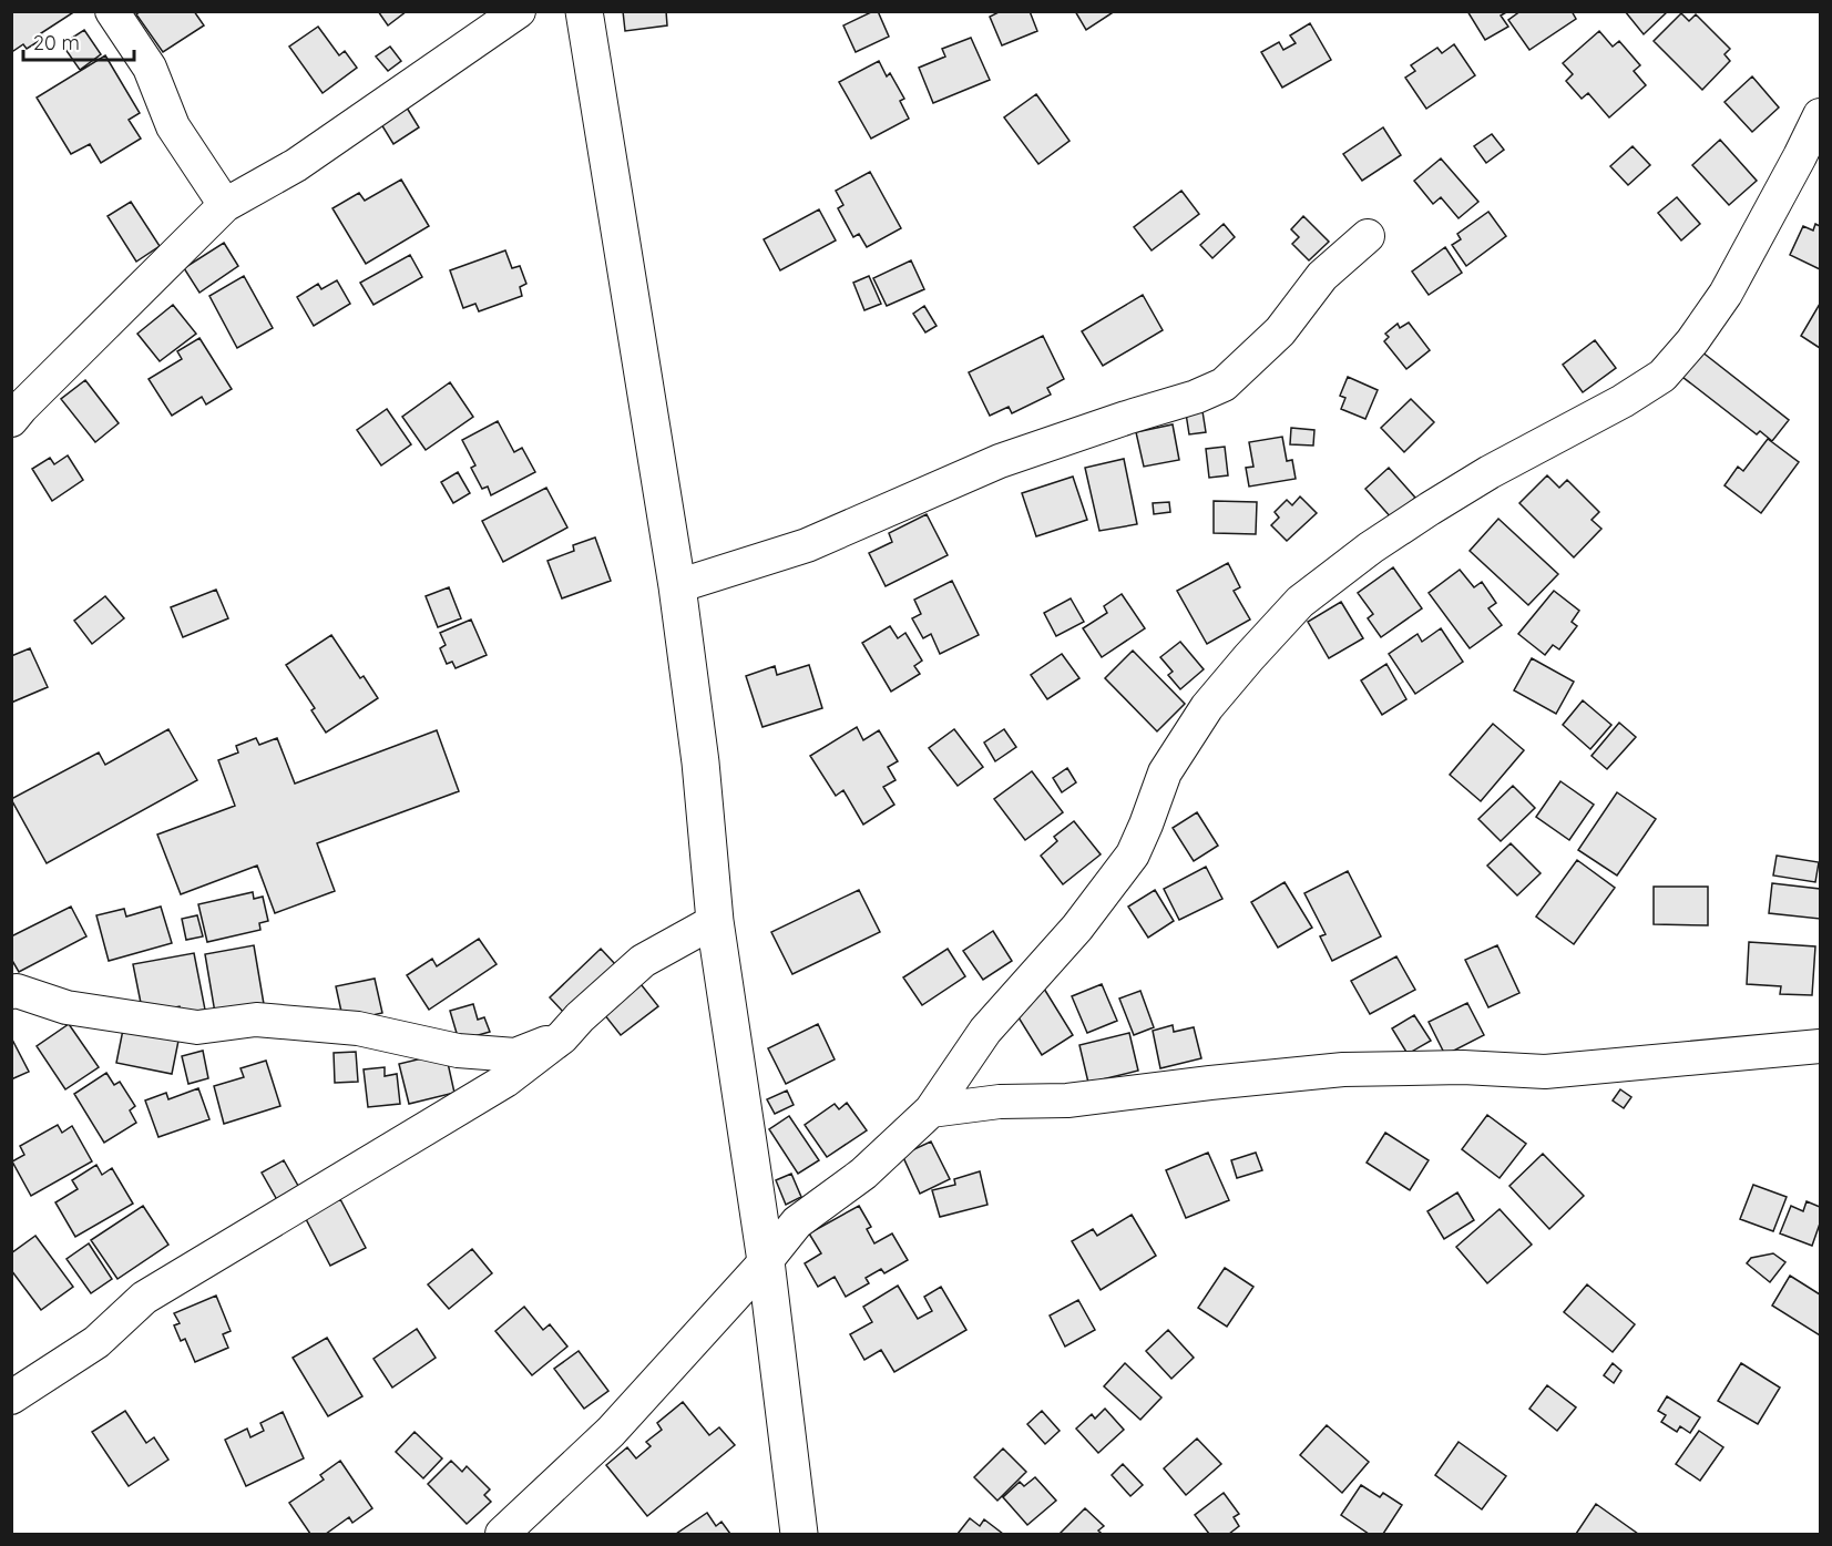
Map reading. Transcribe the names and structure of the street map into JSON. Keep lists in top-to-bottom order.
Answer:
{
  "scale_bar": "20 m"
}
